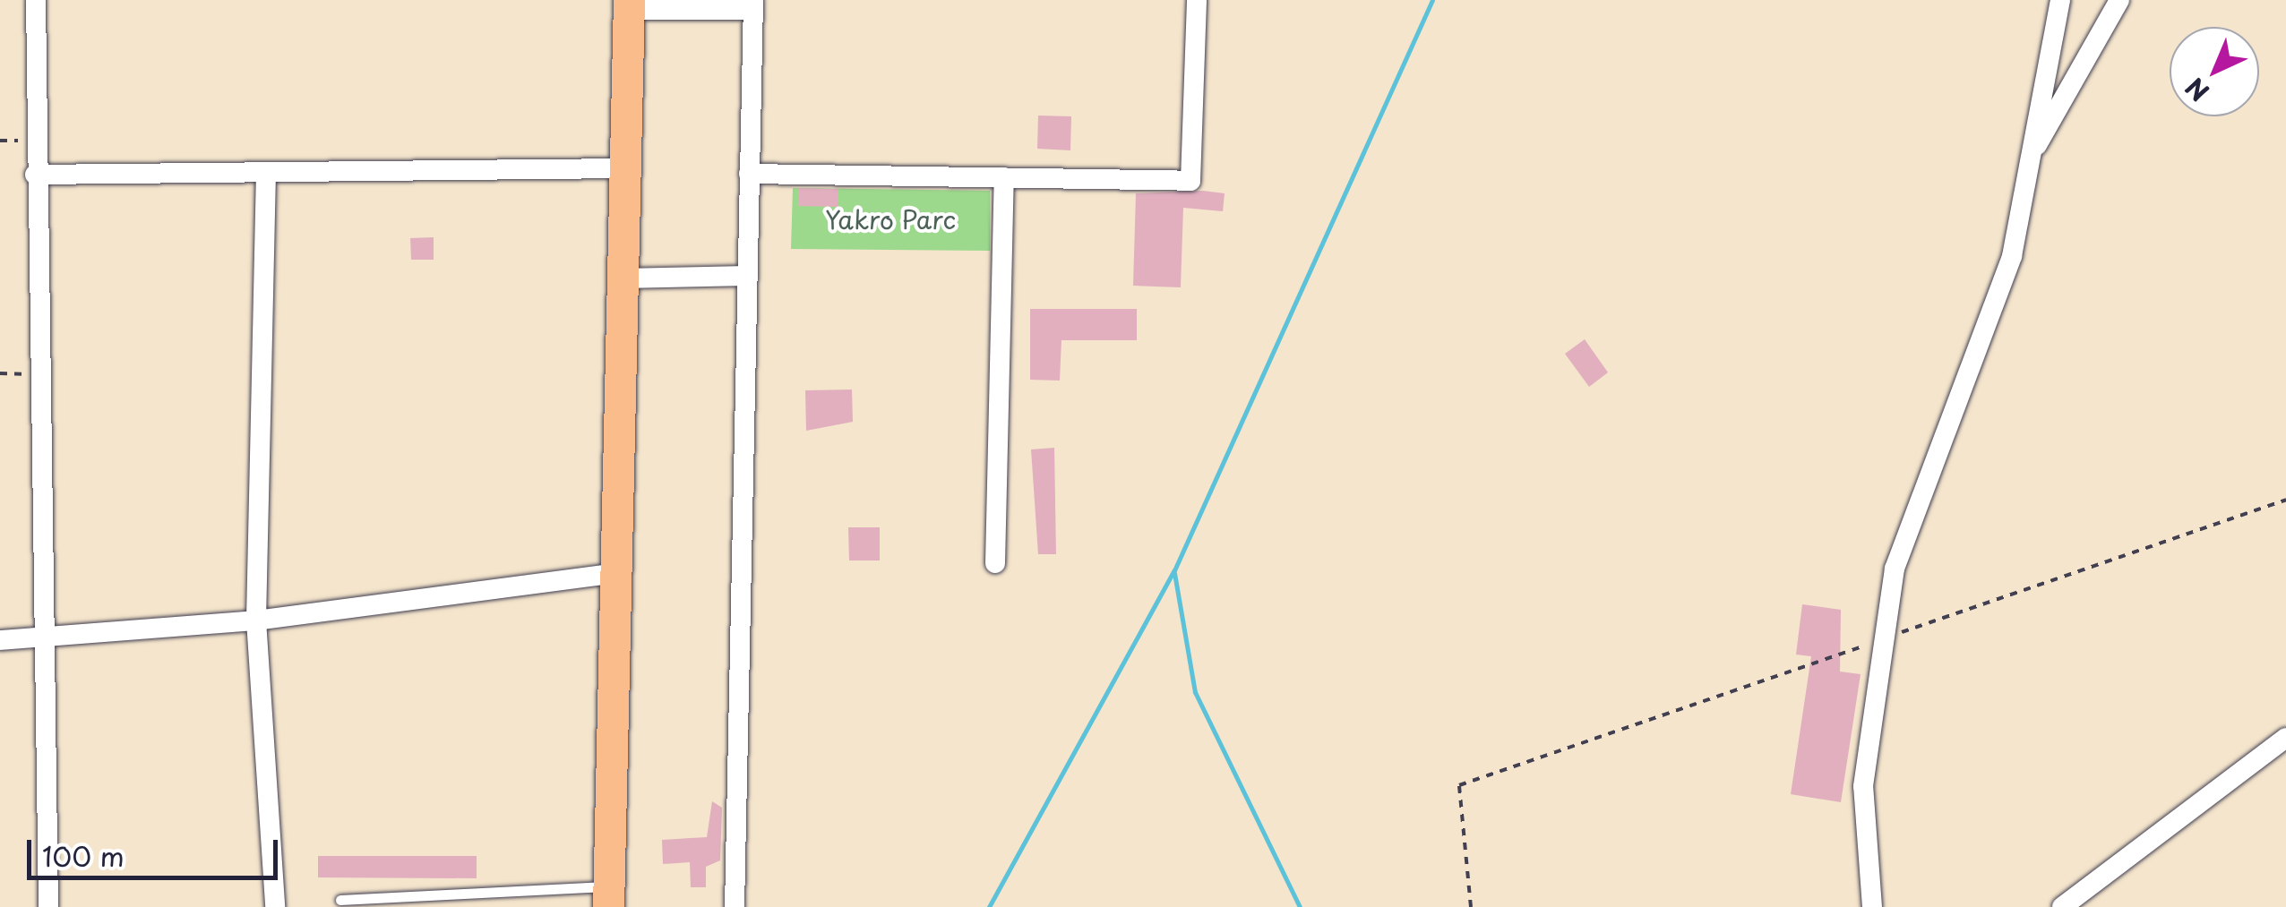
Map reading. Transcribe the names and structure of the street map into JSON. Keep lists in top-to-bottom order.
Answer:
{
  "parks": ["Yakro Parc"],
  "scale_bar": "100 m",
  "north": "bottom left"
}
